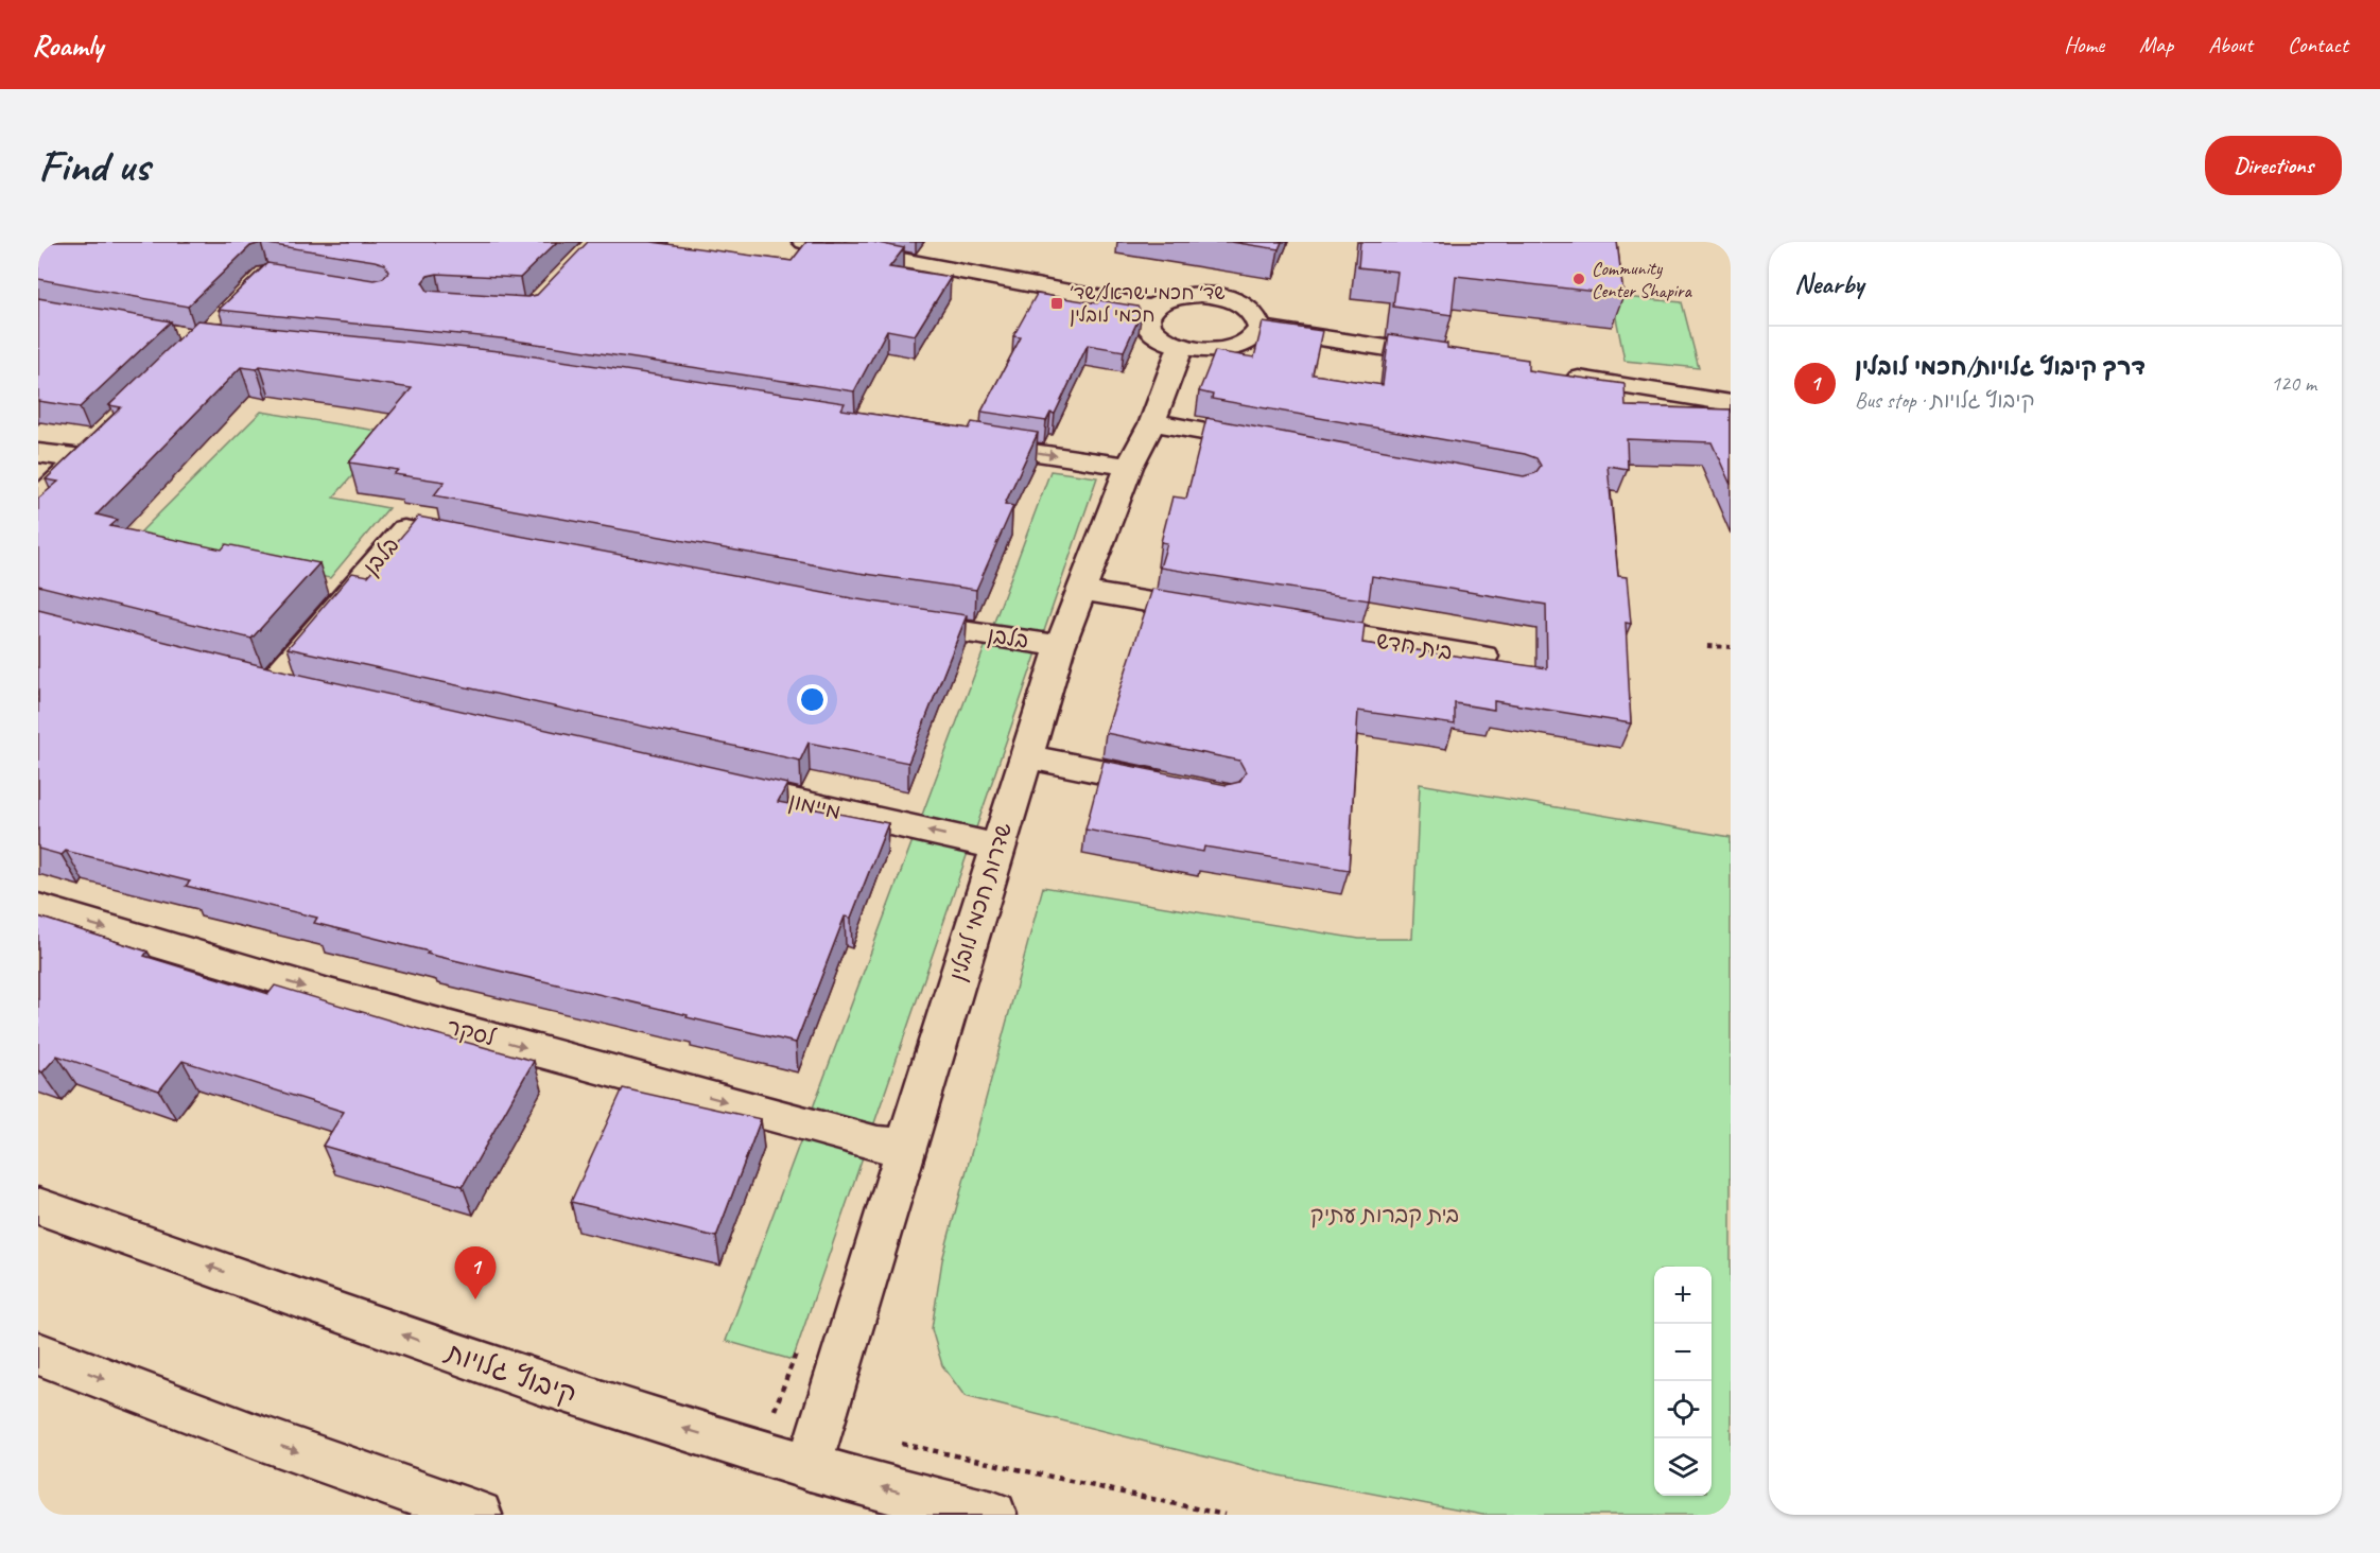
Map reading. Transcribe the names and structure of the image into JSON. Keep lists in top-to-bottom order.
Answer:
{
  "streets": {
    "street": [
      "בלבן",
      "בית חדש",
      "מיימון",
      "שדרות חכמי לובלין",
      "לסקר",
      "קיבוץ גלויות"
    ]
  },
  "crossings": [
    ["בלבן", "שדרות חכמי לובלין"],
    ["מיימון", "שדרות חכמי לובלין"],
    ["שדרות חכמי לובלין", "לסקר"],
    ["שדרות חכמי לובלין", "קיבוץ גלויות"]
  ],
  "one_way": ["מיימון", "לסקר"],
  "parks": ["בית קברות עתיק"],
  "places": {
    "other": ["Community Center Shapira"],
    "transit": ["שד׳ חכמי ישראל/שד׳ חכמי לובלין"]
  },
  "page": {
    "header": "Roamly",
    "nav": [
      "Home",
      "Map",
      "About",
      "Contact"
    ],
    "buttons": "Directions",
    "title": "Find us",
    "heading": "Nearby",
    "list": [
      {
        "mark": "1",
        "name": "דרך קיבוץ גלויות/חכמי לובלין",
        "note": "Bus stop · קיבוץ גלויות",
        "value": "120 m"
      }
    ],
    "pins": "1",
    "map_buttons": ["+", "−"]
  }
}
